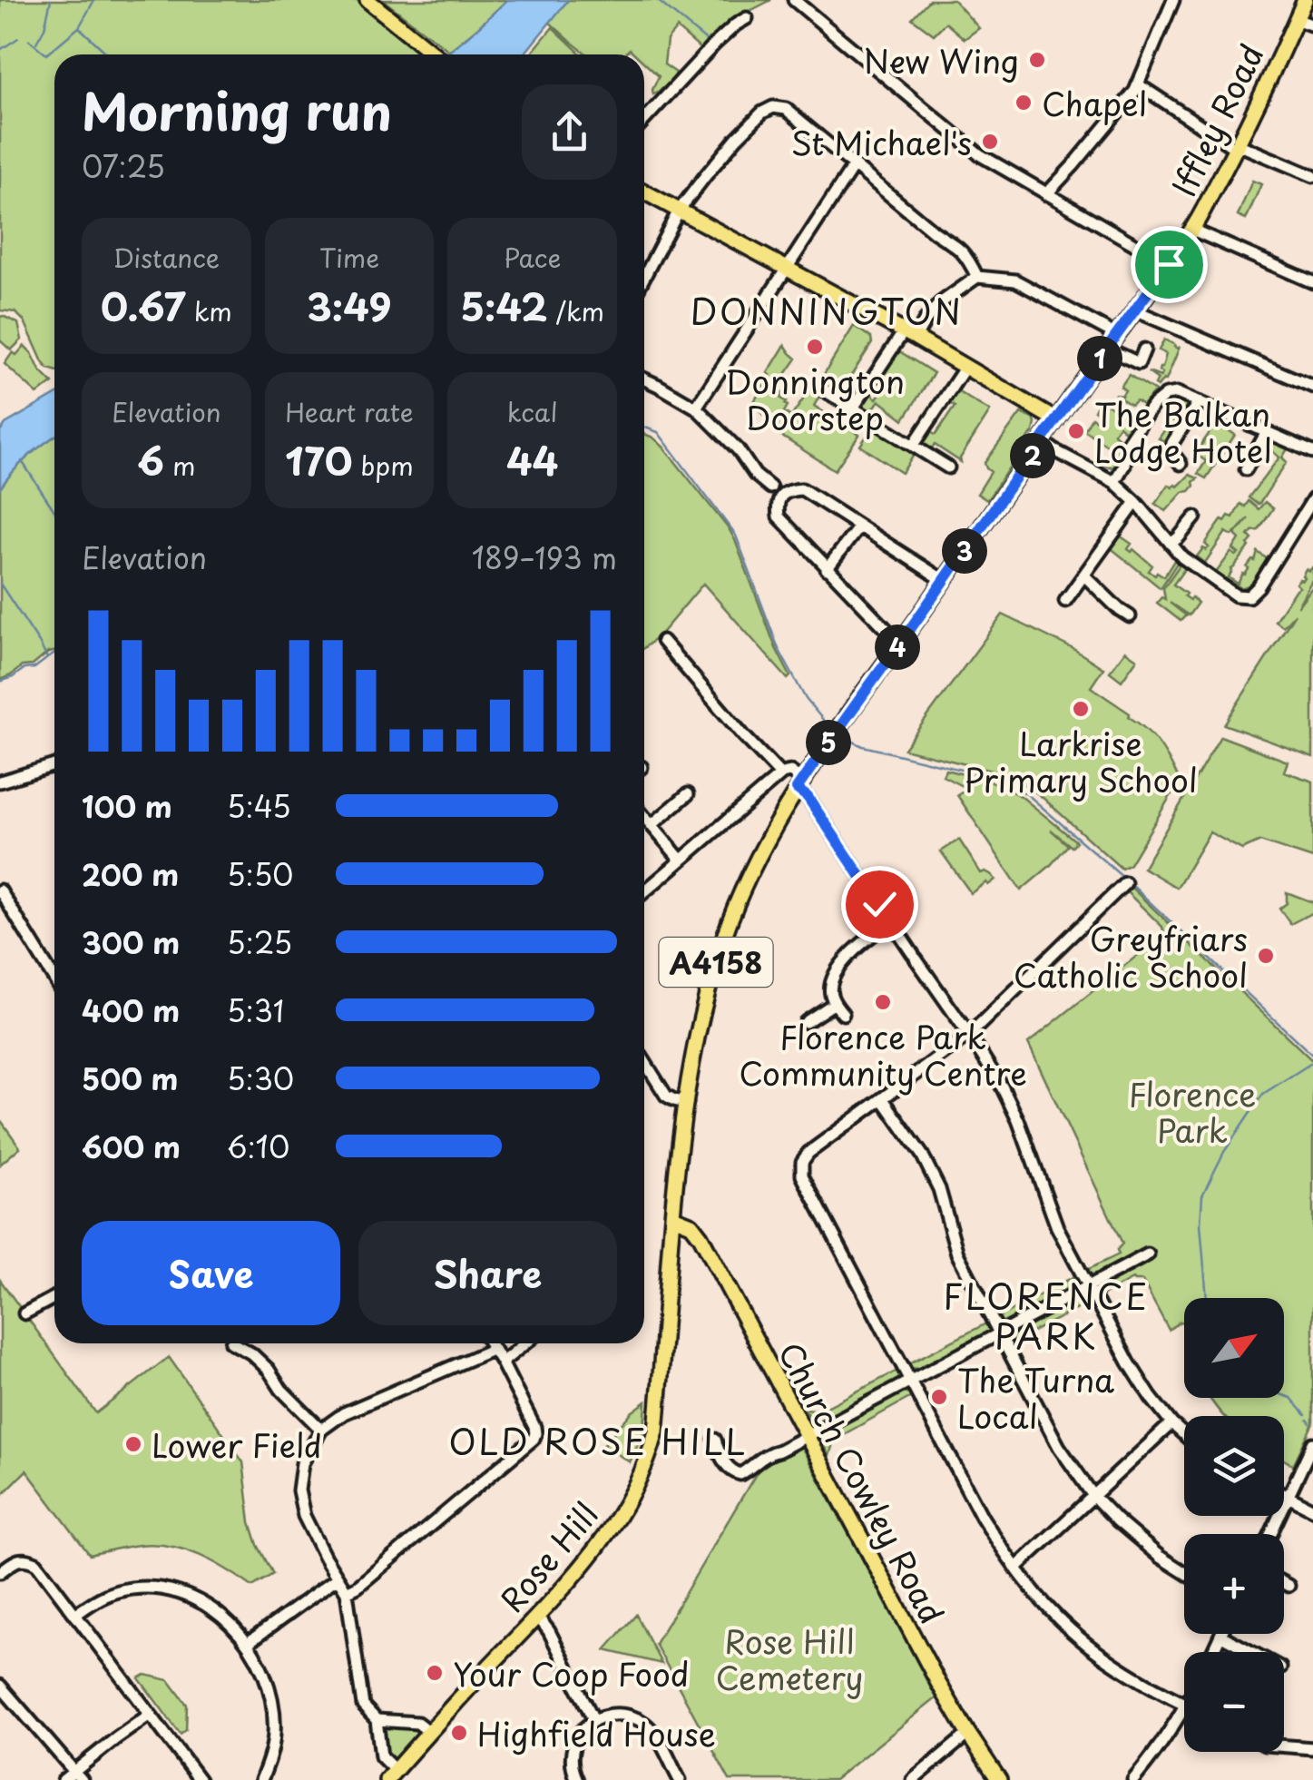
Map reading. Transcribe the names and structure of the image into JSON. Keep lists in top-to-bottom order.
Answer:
{
  "streets": {
    "main road": [
      "Iffley Road",
      "A4158",
      "Church Cowley Road",
      "Rose Hill"
    ]
  },
  "crossings": [
    ["Iffley Road", "A4158"],
    ["A4158", "Church Cowley Road"],
    ["A4158", "Rose Hill"],
    ["Church Cowley Road", "Rose Hill"]
  ],
  "districts": ["DONNINGTON", "FLORENCE PARK", "OLD ROSE HILL"],
  "parks": ["Florence Park", "Rose Hill Cemetery"],
  "places": [
    "New Wing",
    "Chapel",
    "St Michael's",
    "Donnington Doorstep",
    "The Balkan Lodge Hotel",
    "Larkrise Primary School",
    "Greyfriars Catholic School",
    "Florence Park Community Centre",
    "The Turna Local",
    "Lower Field",
    "Your Coop Food",
    "Highfield House"
  ],
  "north": "top right",
  "page": {
    "heading": ["Morning run", "07:25"],
    "stats": [
      ["Distance", "0.67 km"],
      ["Time", "3:49"],
      ["Pace", "5:42 /km"],
      ["Elevation", "6 m"],
      ["Heart rate", "170 bpm"],
      ["kcal", "44"]
    ],
    "pins": [
      "1",
      "2",
      "3",
      "4",
      "5"
    ],
    "chart": ["Elevation", "189–193 m"],
    "list": [
      {
        "name": "100 m",
        "note": "5:45"
      },
      {
        "name": "200 m",
        "note": "5:50"
      },
      {
        "name": "300 m",
        "note": "5:25"
      },
      {
        "name": "400 m",
        "note": "5:31"
      },
      {
        "name": "500 m",
        "note": "5:30"
      },
      {
        "name": "600 m",
        "note": "6:10"
      }
    ],
    "buttons": ["Save", "Share"],
    "map_buttons": ["+", "−"]
  }
}
